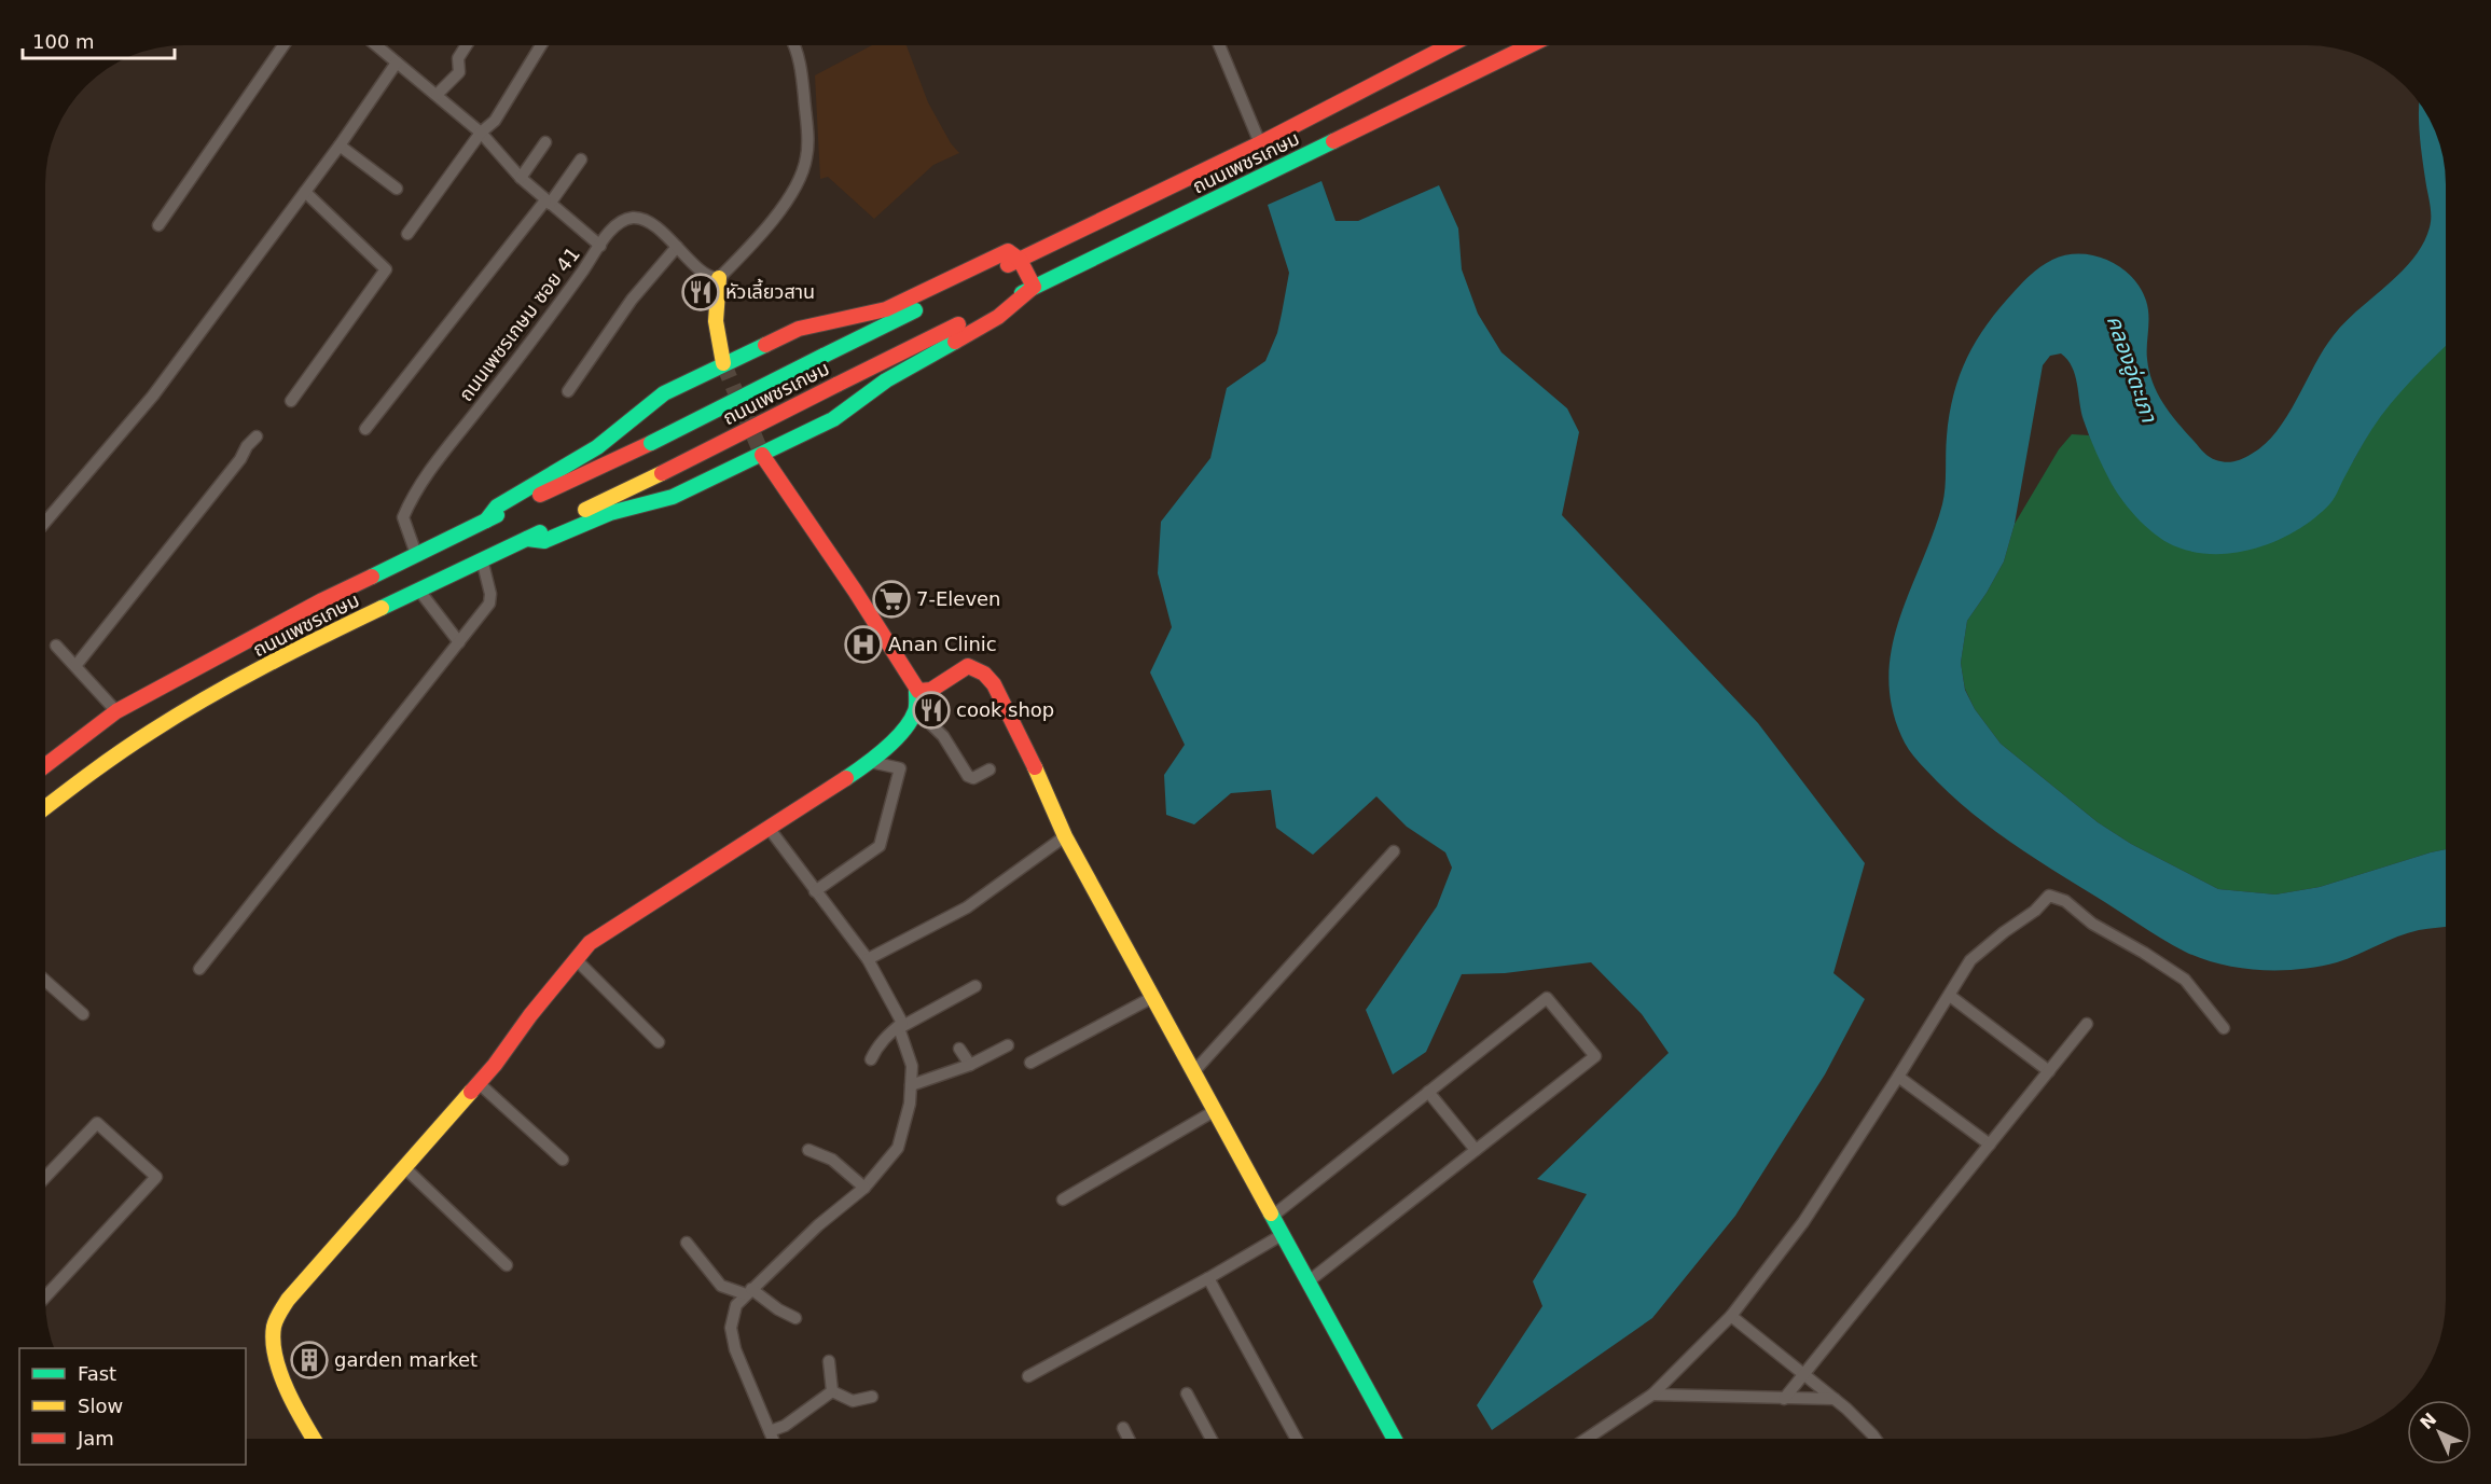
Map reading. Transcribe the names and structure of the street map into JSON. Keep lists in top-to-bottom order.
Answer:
{
  "streets": {
    "main road": ["ถนนเพชรเกษม"],
    "street": ["ถนนเพชรเกษม ซอย 41"]
  },
  "crossings": [
    ["ถนนเพชรเกษม", "ถนนเพชรเกษม ซอย 41"]
  ],
  "water": ["คลองอู่ตะเภา"],
  "places": {
    "restaurant": ["หัวเลี้ยวสาน", "cook shop"],
    "supermarket": ["7-Eleven"],
    "hospital": ["Anan Clinic"],
    "building": ["garden market"]
  },
  "legend": ["Fast", "Slow", "Jam"],
  "scale_bar": "100 m",
  "north": "top left"
}
